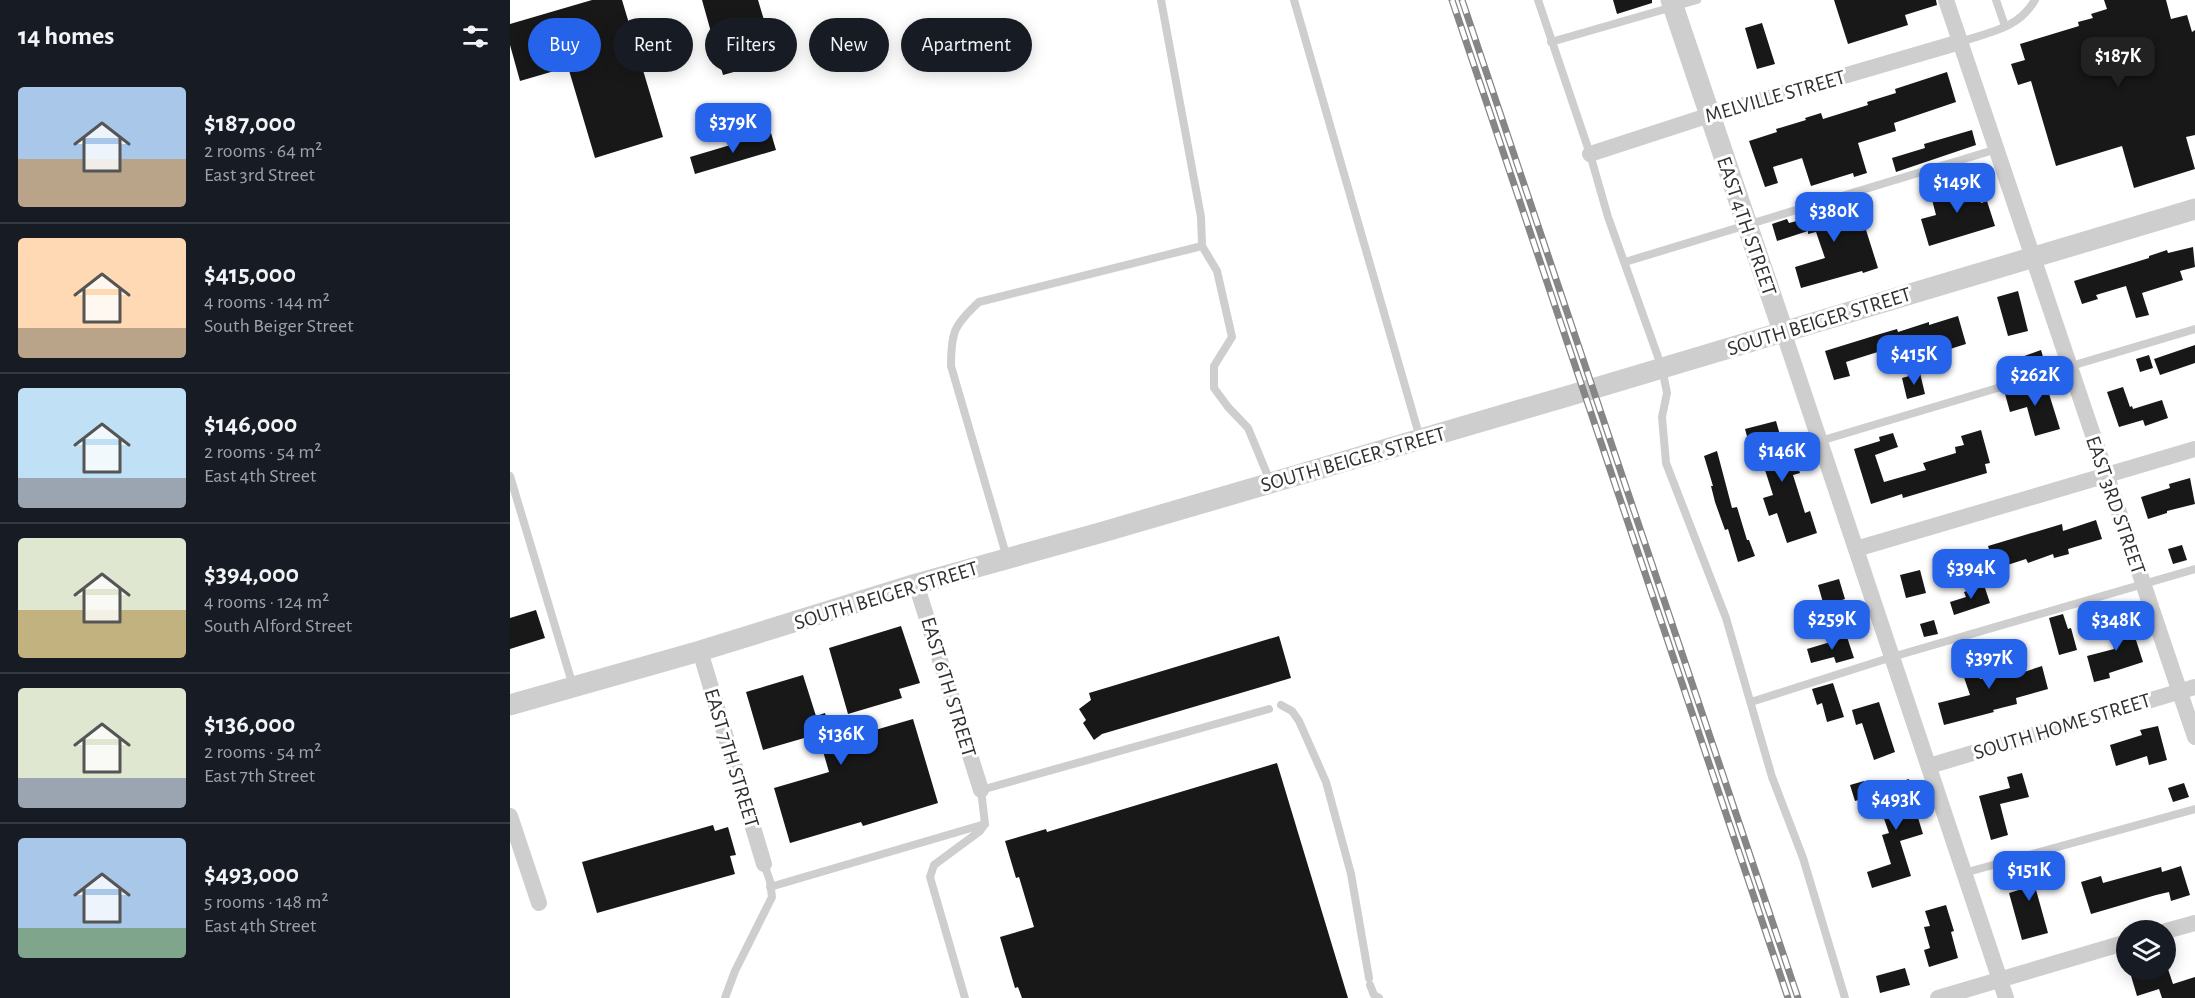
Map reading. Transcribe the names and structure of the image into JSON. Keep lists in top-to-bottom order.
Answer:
{
  "streets": {
    "street": [
      "MELVILLE STREET",
      "EAST 4TH STREET",
      "SOUTH BEIGER STREET",
      "EAST 3RD STREET",
      "EAST 6TH STREET",
      "SOUTH HOME STREET",
      "EAST 7TH STREET"
    ]
  },
  "crossings": [
    ["MELVILLE STREET", "EAST 4TH STREET"],
    ["MELVILLE STREET", "EAST 3RD STREET"],
    ["EAST 4TH STREET", "SOUTH BEIGER STREET"],
    ["EAST 4TH STREET", "SOUTH HOME STREET"],
    ["SOUTH BEIGER STREET", "EAST 3RD STREET"],
    ["SOUTH BEIGER STREET", "EAST 6TH STREET"],
    ["SOUTH BEIGER STREET", "EAST 7TH STREET"],
    ["EAST 3RD STREET", "SOUTH HOME STREET"]
  ],
  "page": {
    "heading": "14 homes",
    "chip": [
      "Buy",
      "Rent",
      "Filters",
      "New",
      "Apartment"
    ],
    "price": [
      "$187K",
      "$379K",
      "$149K",
      "$380K",
      "$415K",
      "$262K",
      "$146K",
      "$394K",
      "$259K",
      "$348K",
      "$397K",
      "$136K",
      "$493K",
      "$151K"
    ],
    "list": [
      {
        "name": "$187,000",
        "note": "2 rooms · 64 m² · East 3rd Street"
      },
      {
        "name": "$415,000",
        "note": "4 rooms · 144 m² · South Beiger Street"
      },
      {
        "name": "$146,000",
        "note": "2 rooms · 54 m² · East 4th Street"
      },
      {
        "name": "$394,000",
        "note": "4 rooms · 124 m² · South Alford Street"
      },
      {
        "name": "$136,000",
        "note": "2 rooms · 54 m² · East 7th Street"
      },
      {
        "name": "$493,000",
        "note": "5 rooms · 148 m² · East 4th Street"
      }
    ]
  }
}
